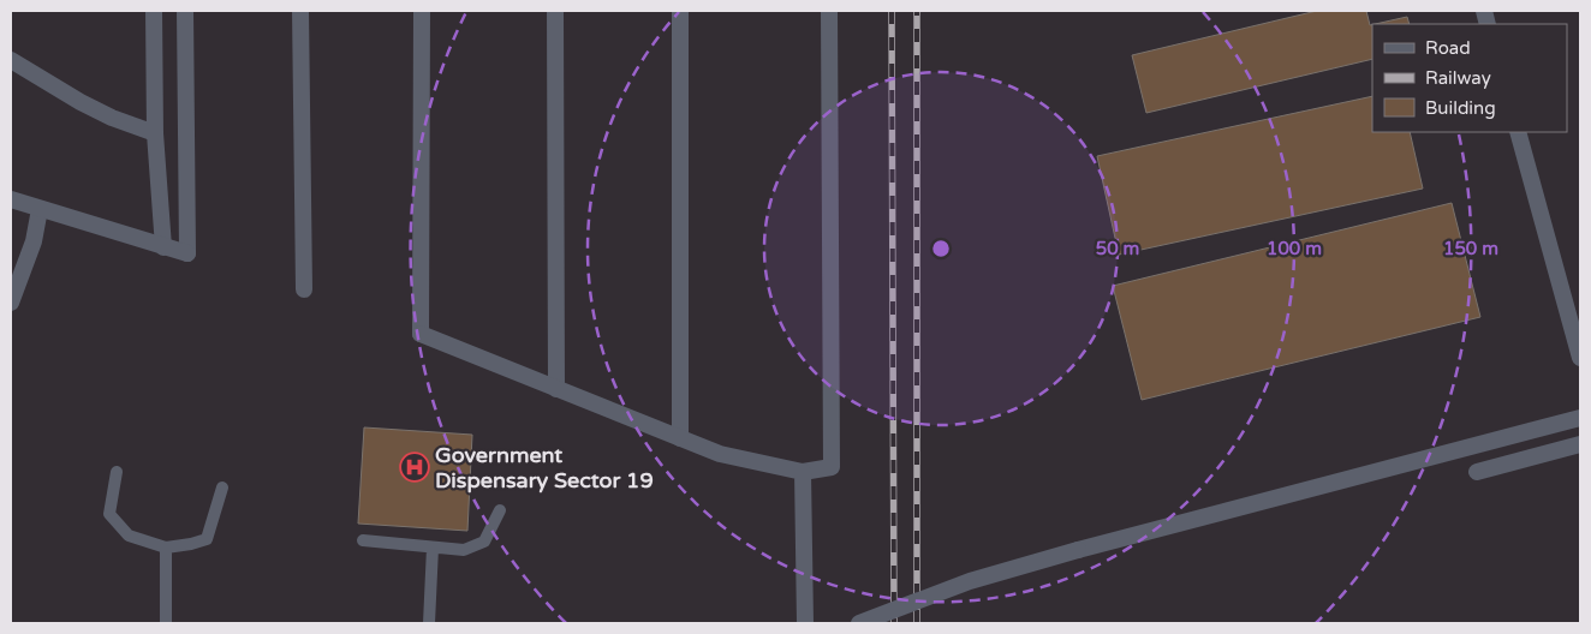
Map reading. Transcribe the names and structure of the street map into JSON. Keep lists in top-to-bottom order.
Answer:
{
  "places": {
    "hospital": ["Government Dispensary Sector 19"]
  },
  "legend": ["Road", "Railway", "Building"],
  "rings": ["50 m", "100 m", "150 m"]
}
